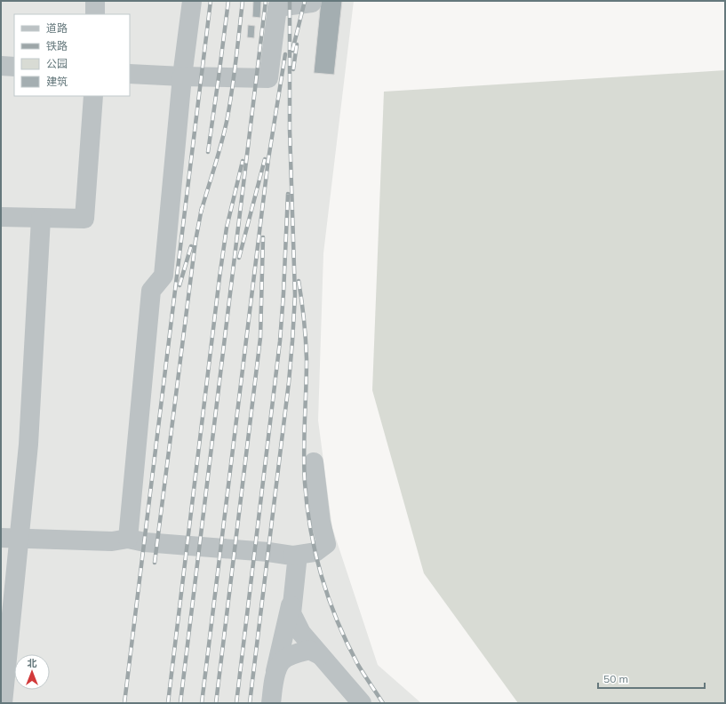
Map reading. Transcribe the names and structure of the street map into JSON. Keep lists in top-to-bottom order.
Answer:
{
  "legend": [
    "道路",
    "铁路",
    "公园",
    "建筑"
  ],
  "scale_bar": "50 m",
  "north": "top"
}
